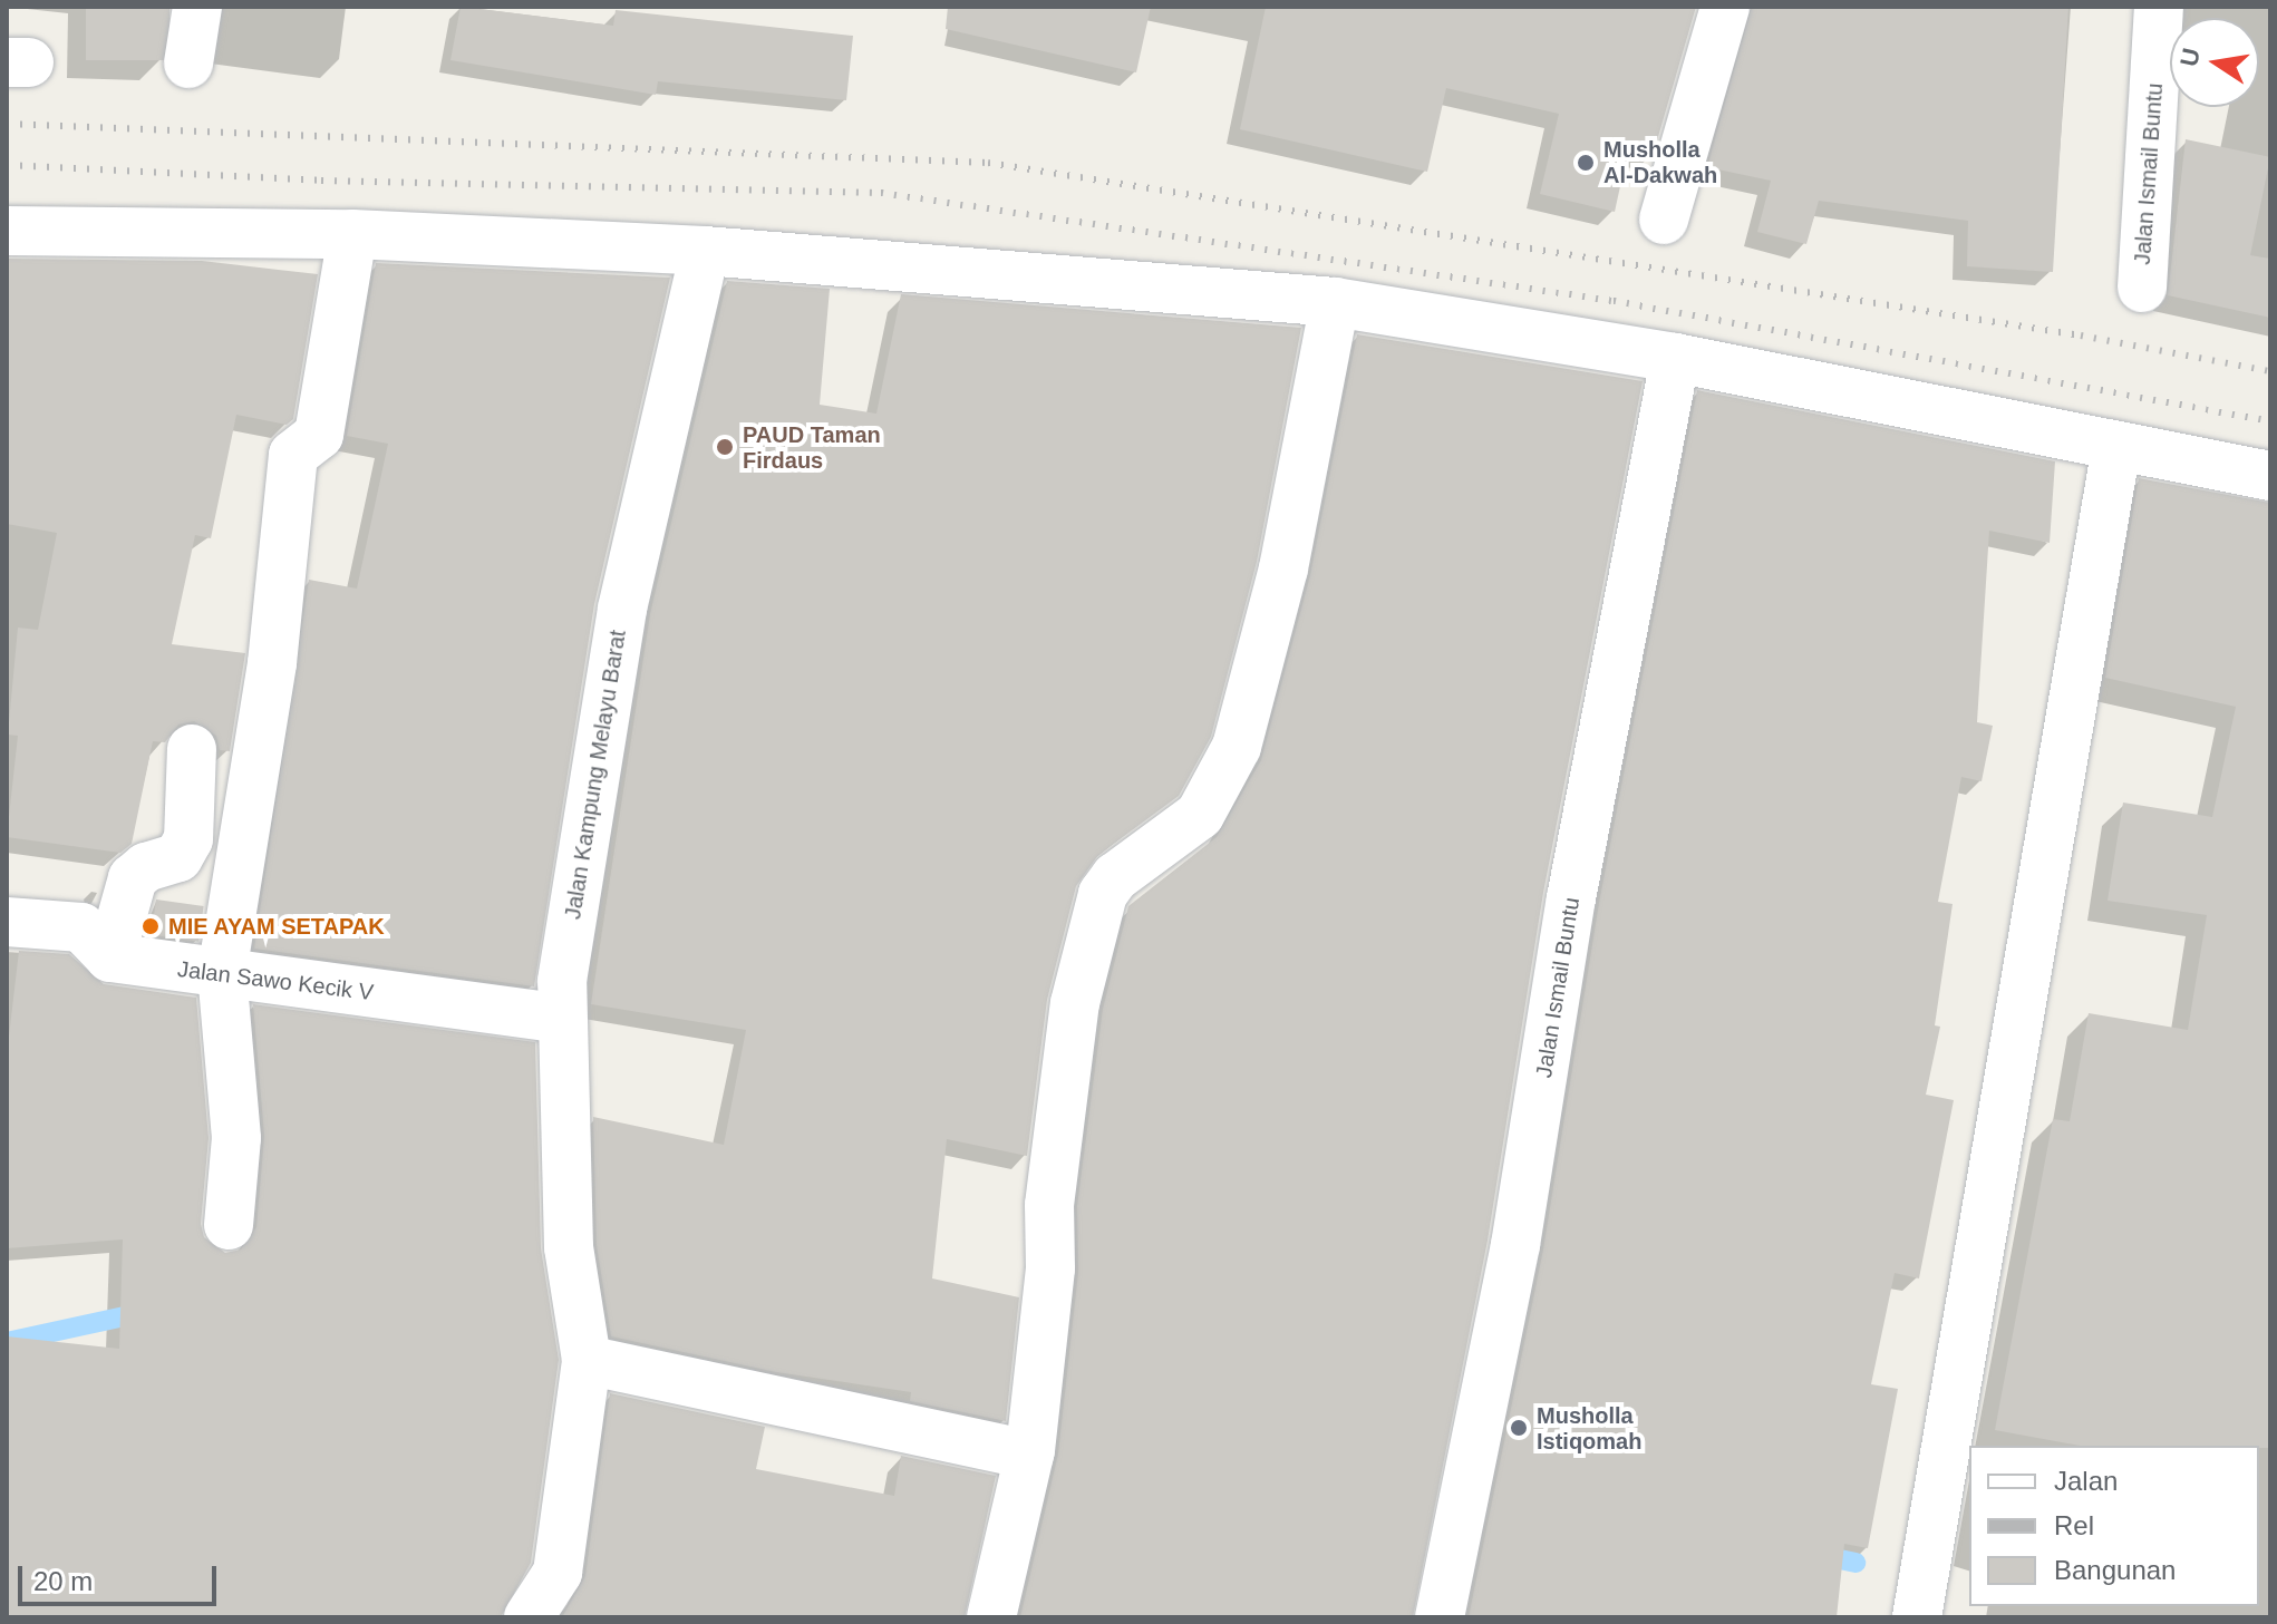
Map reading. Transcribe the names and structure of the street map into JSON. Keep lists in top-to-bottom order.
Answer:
{
  "streets": {
    "street": ["Jalan Ismail Buntu", "Jalan Kampung Melayu Barat", "Jalan Sawo Kecik V"]
  },
  "crossings": [
    ["Jalan Kampung Melayu Barat", "Jalan Sawo Kecik V"]
  ],
  "places": [
    "Musholla Al-Dakwah",
    "PAUD Taman Firdaus",
    "MIE AYAM SETAPAK",
    "Musholla Istiqomah"
  ],
  "legend": ["Jalan", "Rel", "Bangunan"],
  "scale_bar": "20 m",
  "north": "left"
}
